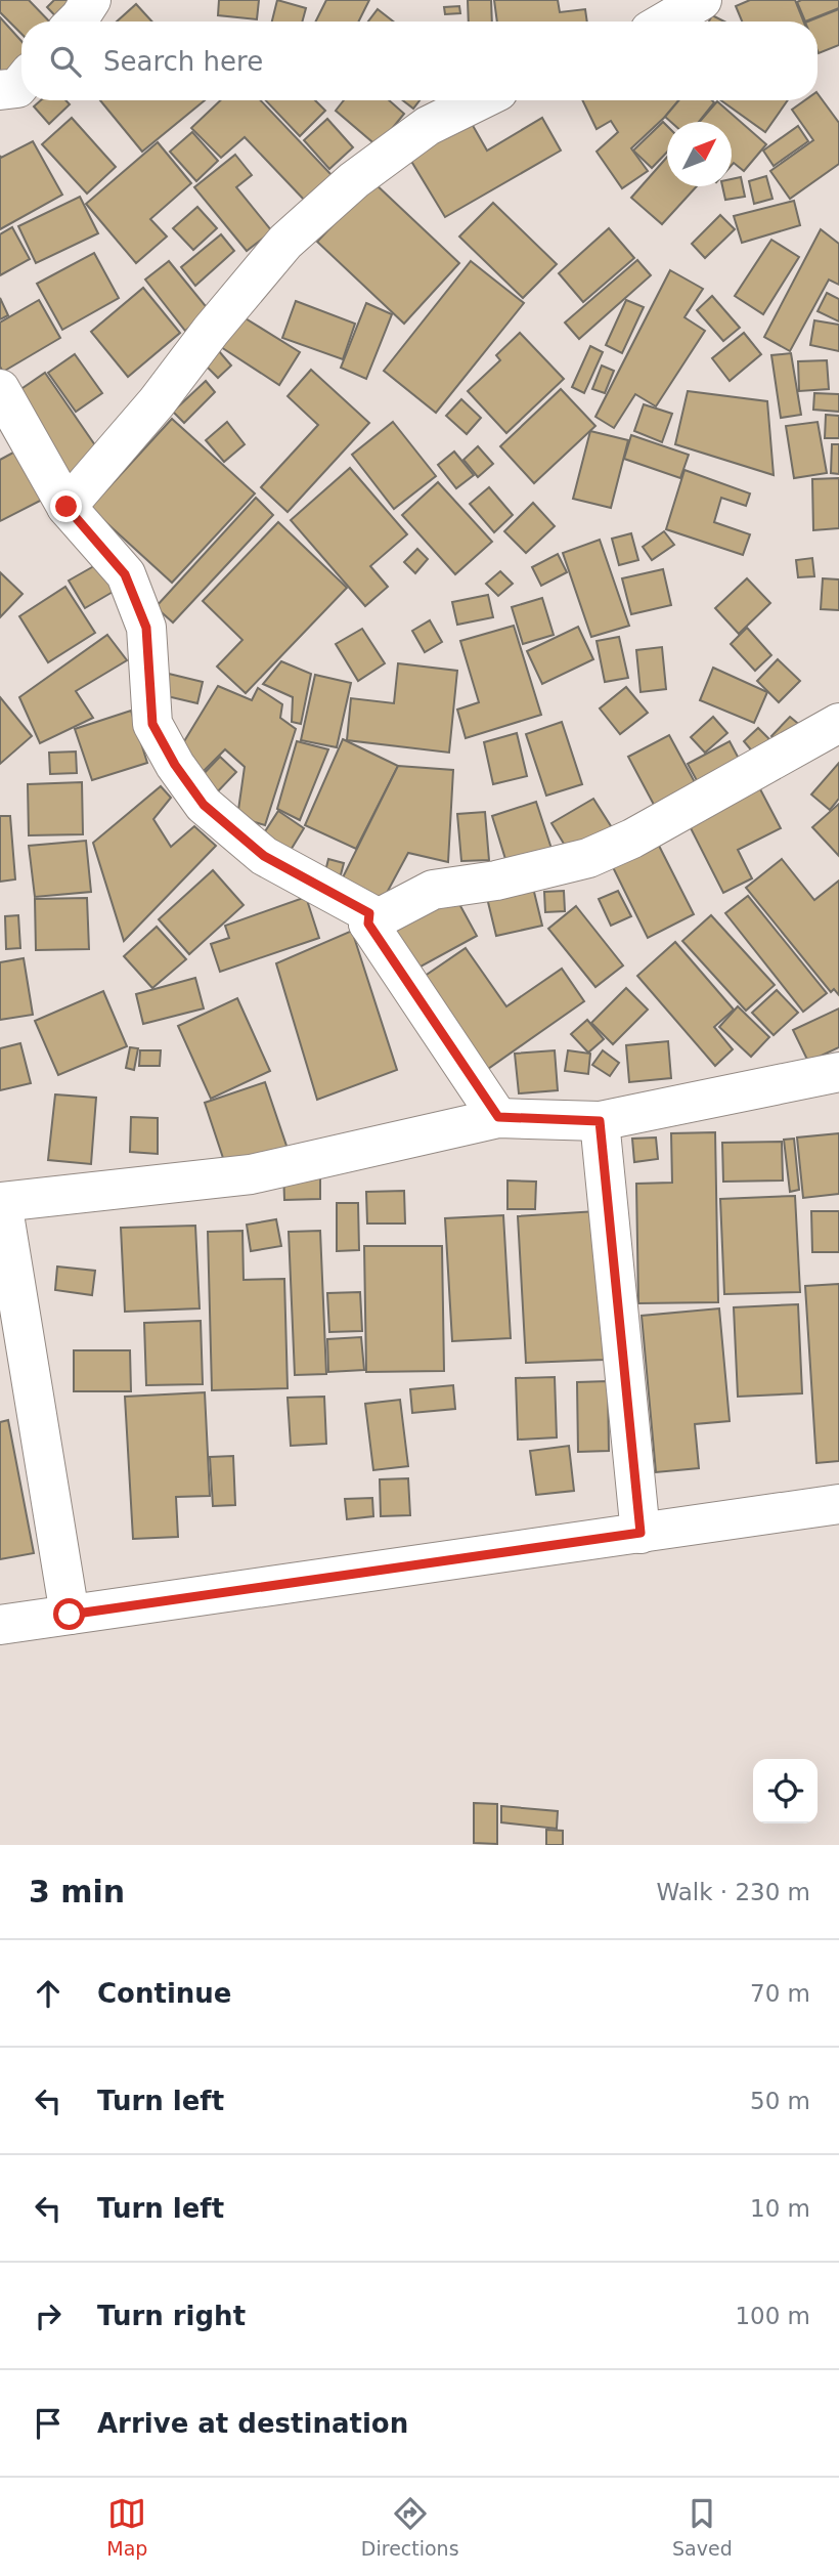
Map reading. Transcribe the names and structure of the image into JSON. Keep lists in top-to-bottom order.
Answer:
{
  "north": "top right",
  "page": {
    "search": "Search here",
    "heading": ["3 min", "Walk · 230 m"],
    "list": [
      ["Continue", "70 m"],
      ["Turn left", "50 m"],
      ["Turn left", "10 m"],
      ["Turn right", "100 m"],
      "Arrive at destination"
    ],
    "nav": ["Map", "Directions", "Saved"]
  }
}
